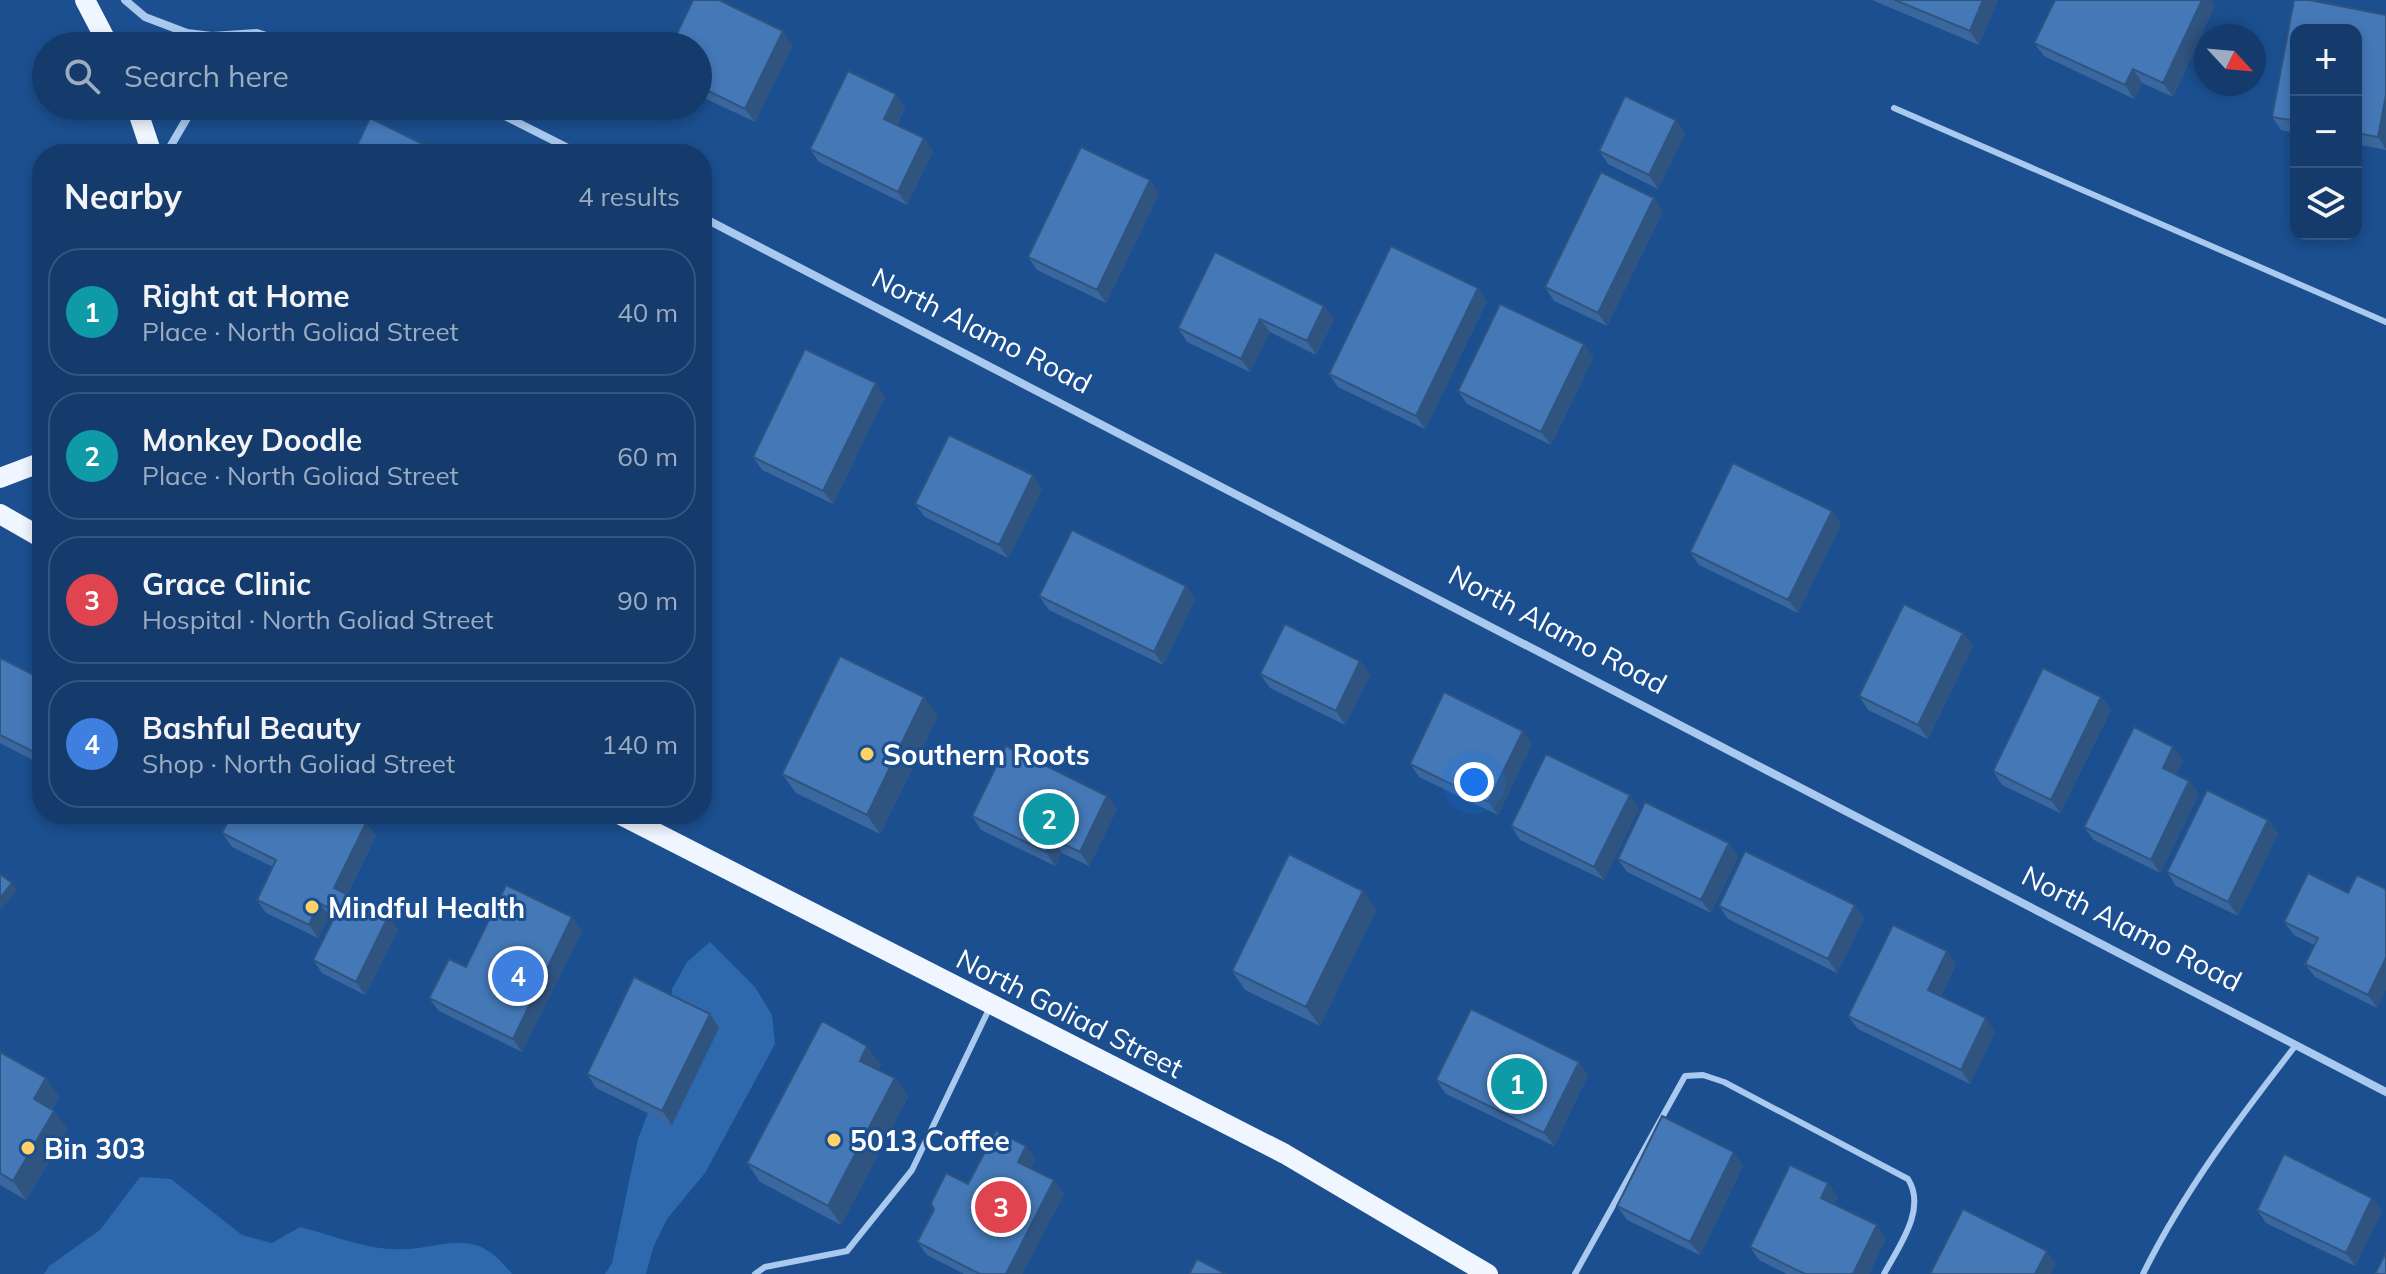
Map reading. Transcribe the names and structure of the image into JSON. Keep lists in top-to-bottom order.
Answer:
{
  "streets": {
    "main road": ["North Goliad Street"],
    "street": ["North Alamo Road"]
  },
  "places": [
    "Southern Roots",
    "Mindful Health",
    "5013 Coffee",
    "Bin 303"
  ],
  "north": "bottom right",
  "page": {
    "map_buttons": ["+", "−"],
    "search": "Search here",
    "heading": ["Nearby", "4 results"],
    "list": [
      {
        "mark": "1",
        "name": "Right at Home",
        "note": "Place · North Goliad Street",
        "value": "40 m"
      },
      {
        "mark": "2",
        "name": "Monkey Doodle",
        "note": "Place · North Goliad Street",
        "value": "60 m"
      },
      {
        "mark": "3",
        "name": "Grace Clinic",
        "note": "Hospital · North Goliad Street",
        "value": "90 m"
      },
      {
        "mark": "4",
        "name": "Bashful Beauty",
        "note": "Shop · North Goliad Street",
        "value": "140 m"
      }
    ],
    "pins": [
      "2",
      "4",
      "1",
      "3"
    ]
  }
}
